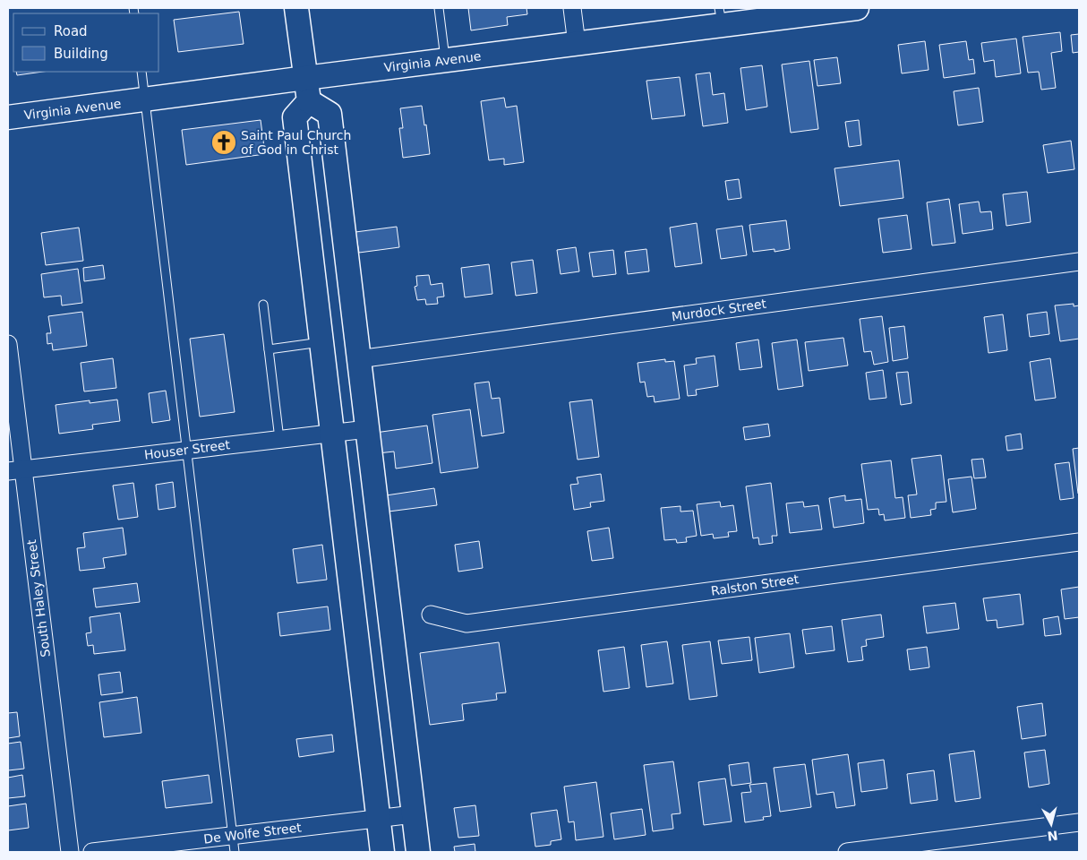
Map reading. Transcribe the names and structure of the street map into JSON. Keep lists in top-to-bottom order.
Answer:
{
  "streets": {
    "street": [
      "Virginia Avenue",
      "Murdock Street",
      "Houser Street",
      "Ralston Street",
      "South Haley Street",
      "De Wolfe Street"
    ]
  },
  "crossings": [
    ["Houser Street", "South Haley Street"]
  ],
  "places": {
    "church": ["Saint Paul Church of God in Christ"]
  },
  "legend": ["Road", "Building"],
  "north": "bottom"
}
